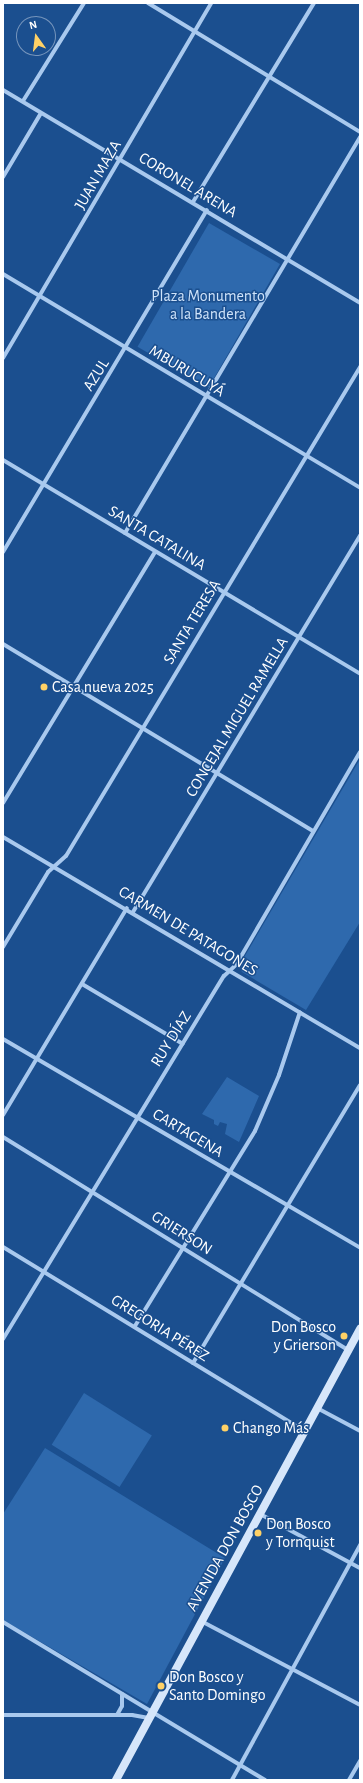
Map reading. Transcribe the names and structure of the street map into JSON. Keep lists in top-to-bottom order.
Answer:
{
  "streets": {
    "main road": ["AVENIDA DON BOSCO"],
    "street": [
      "JUAN MAZA",
      "CORONEL ARENA",
      "MBURUCUYÁ",
      "AZUL",
      "SANTA CATALINA",
      "SANTA TERESA",
      "CONCEJAL MIGUEL RAMELLA",
      "CARMEN DE PATAGONES",
      "RUY DÍAZ",
      "CARTAGENA",
      "GRIERSON",
      "GREGORIA PÉREZ"
    ]
  },
  "crossings": [
    ["JUAN MAZA", "CORONEL ARENA"],
    ["JUAN MAZA", "MBURUCUYÁ"],
    ["CORONEL ARENA", "AZUL"],
    ["MBURUCUYÁ", "AZUL"],
    ["MBURUCUYÁ", "SANTA TERESA"],
    ["AZUL", "SANTA CATALINA"],
    ["SANTA CATALINA", "SANTA TERESA"],
    ["SANTA CATALINA", "CONCEJAL MIGUEL RAMELLA"],
    ["SANTA TERESA", "CARMEN DE PATAGONES"],
    ["CONCEJAL MIGUEL RAMELLA", "CARMEN DE PATAGONES"],
    ["CARMEN DE PATAGONES", "RUY DÍAZ"],
    ["RUY DÍAZ", "CARTAGENA"],
    ["RUY DÍAZ", "GRIERSON"],
    ["RUY DÍAZ", "GREGORIA PÉREZ"],
    ["GRIERSON", "AVENIDA DON BOSCO"],
    ["GREGORIA PÉREZ", "AVENIDA DON BOSCO"]
  ],
  "parks": ["Plaza Monumento a la Bandera"],
  "places": [
    "Casa nueva 2025",
    "Don Bosco y Grierson",
    "Chango Más",
    "Don Bosco y Tornquist",
    "Don Bosco y Santo Domingo"
  ],
  "north": "top"
}
